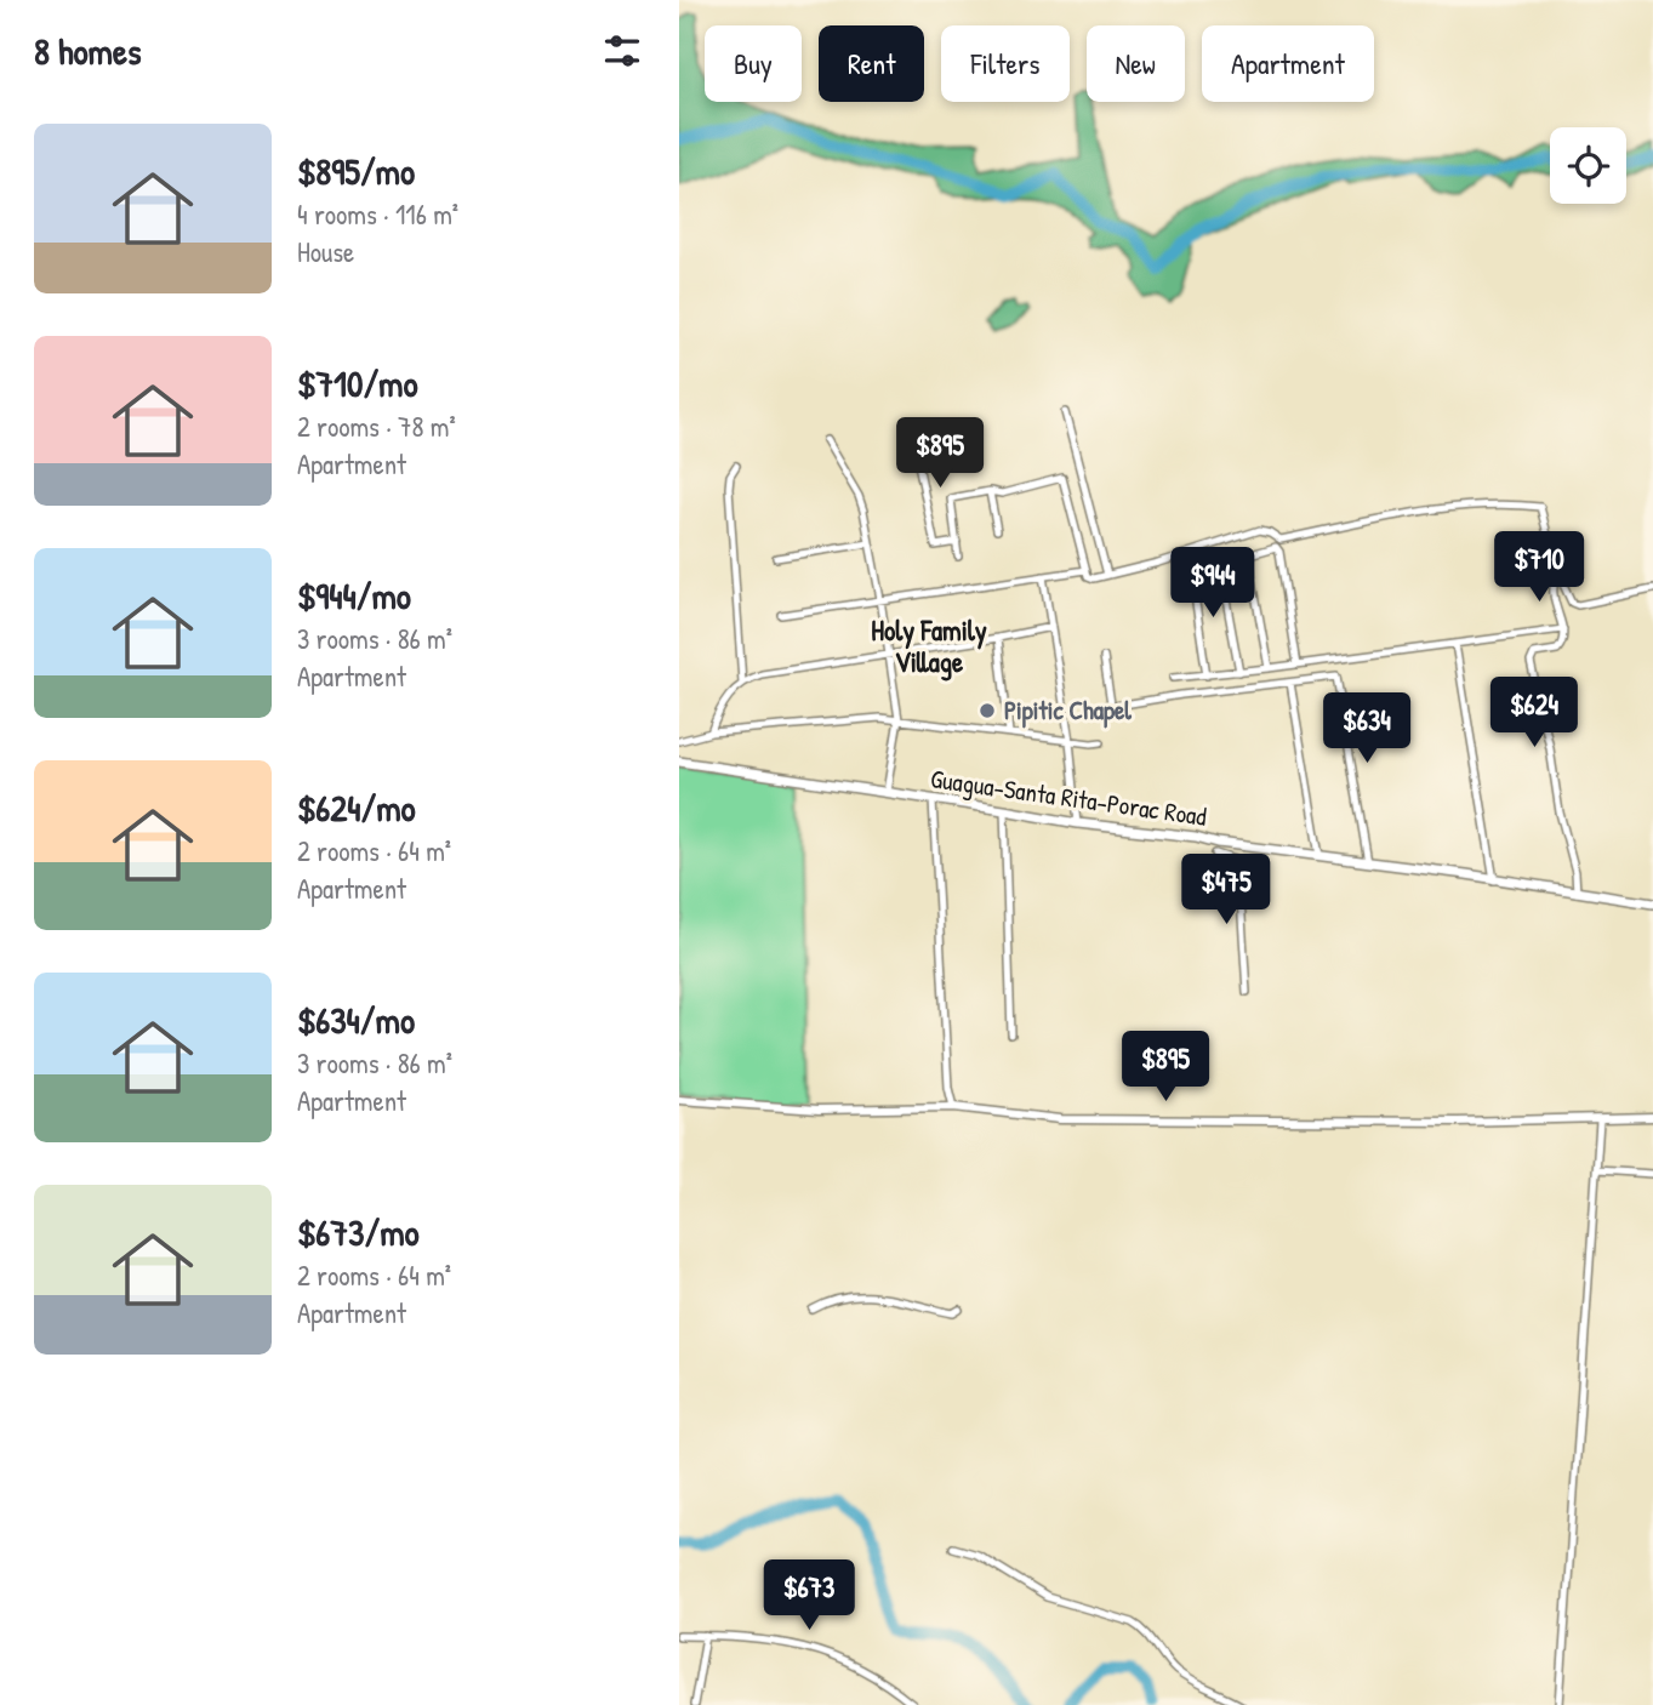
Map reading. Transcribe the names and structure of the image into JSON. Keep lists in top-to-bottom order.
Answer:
{
  "streets": {
    "main road": ["Guagua-Santa Rita-Porac Road"]
  },
  "districts": ["Holy Family Village"],
  "places": ["Pipitic Chapel"],
  "page": {
    "heading": "8 homes",
    "chip": [
      "Buy",
      "Rent",
      "Filters",
      "New",
      "Apartment"
    ],
    "list": [
      {
        "name": "$895/mo",
        "note": "4 rooms · 116 m² · House"
      },
      {
        "name": "$710/mo",
        "note": "2 rooms · 78 m² · Apartment"
      },
      {
        "name": "$944/mo",
        "note": "3 rooms · 86 m² · Apartment"
      },
      {
        "name": "$624/mo",
        "note": "2 rooms · 64 m² · Apartment"
      },
      {
        "name": "$634/mo",
        "note": "3 rooms · 86 m² · Apartment"
      },
      {
        "name": "$673/mo",
        "note": "2 rooms · 64 m² · Apartment"
      }
    ],
    "price": [
      "$895",
      "$710",
      "$944",
      "$624",
      "$634",
      "$475",
      "$895",
      "$673"
    ]
  }
}
